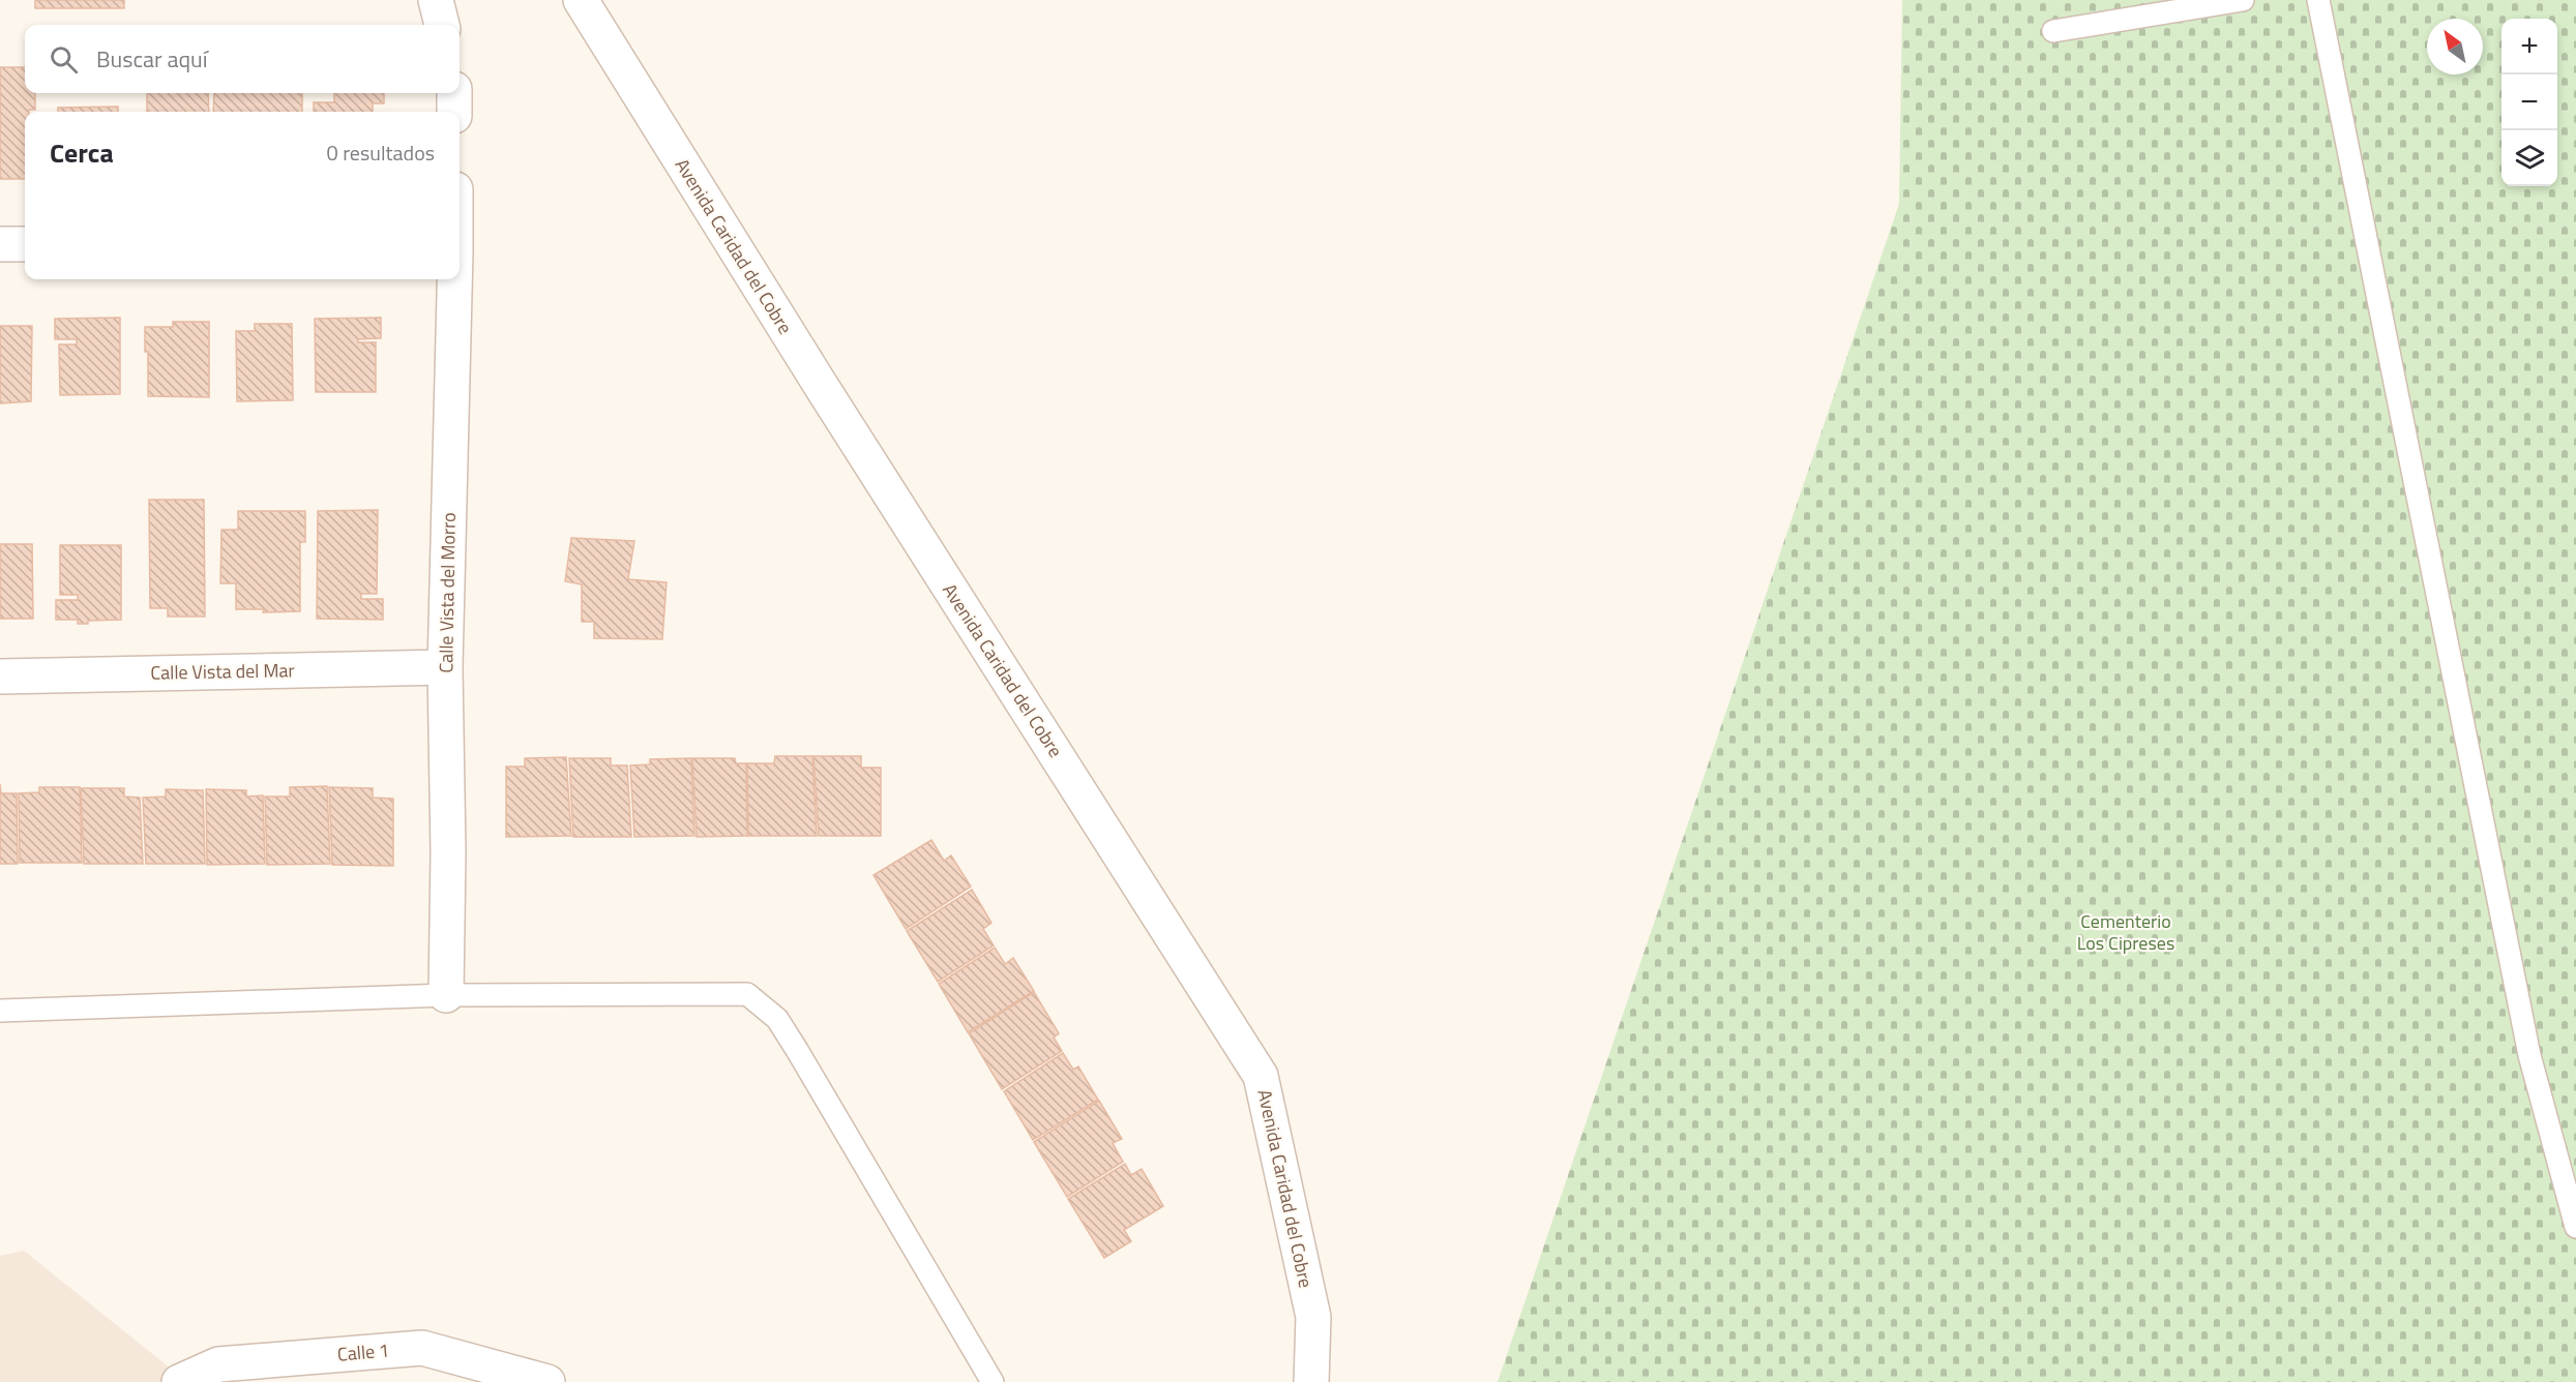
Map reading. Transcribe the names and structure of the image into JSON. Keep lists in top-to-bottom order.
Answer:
{
  "streets": {
    "street": [
      "Avenida Caridad del Cobre",
      "Calle Vista del Morro",
      "Calle Vista del Mar",
      "Calle 1"
    ]
  },
  "crossings": [
    ["Calle Vista del Morro", "Calle Vista del Mar"]
  ],
  "parks": ["Cementerio Los Cipreses"],
  "north": "top left",
  "page": {
    "map_buttons": ["+", "−"],
    "search": "Buscar aquí",
    "heading": ["Cerca", "0 resultados"]
  }
}
